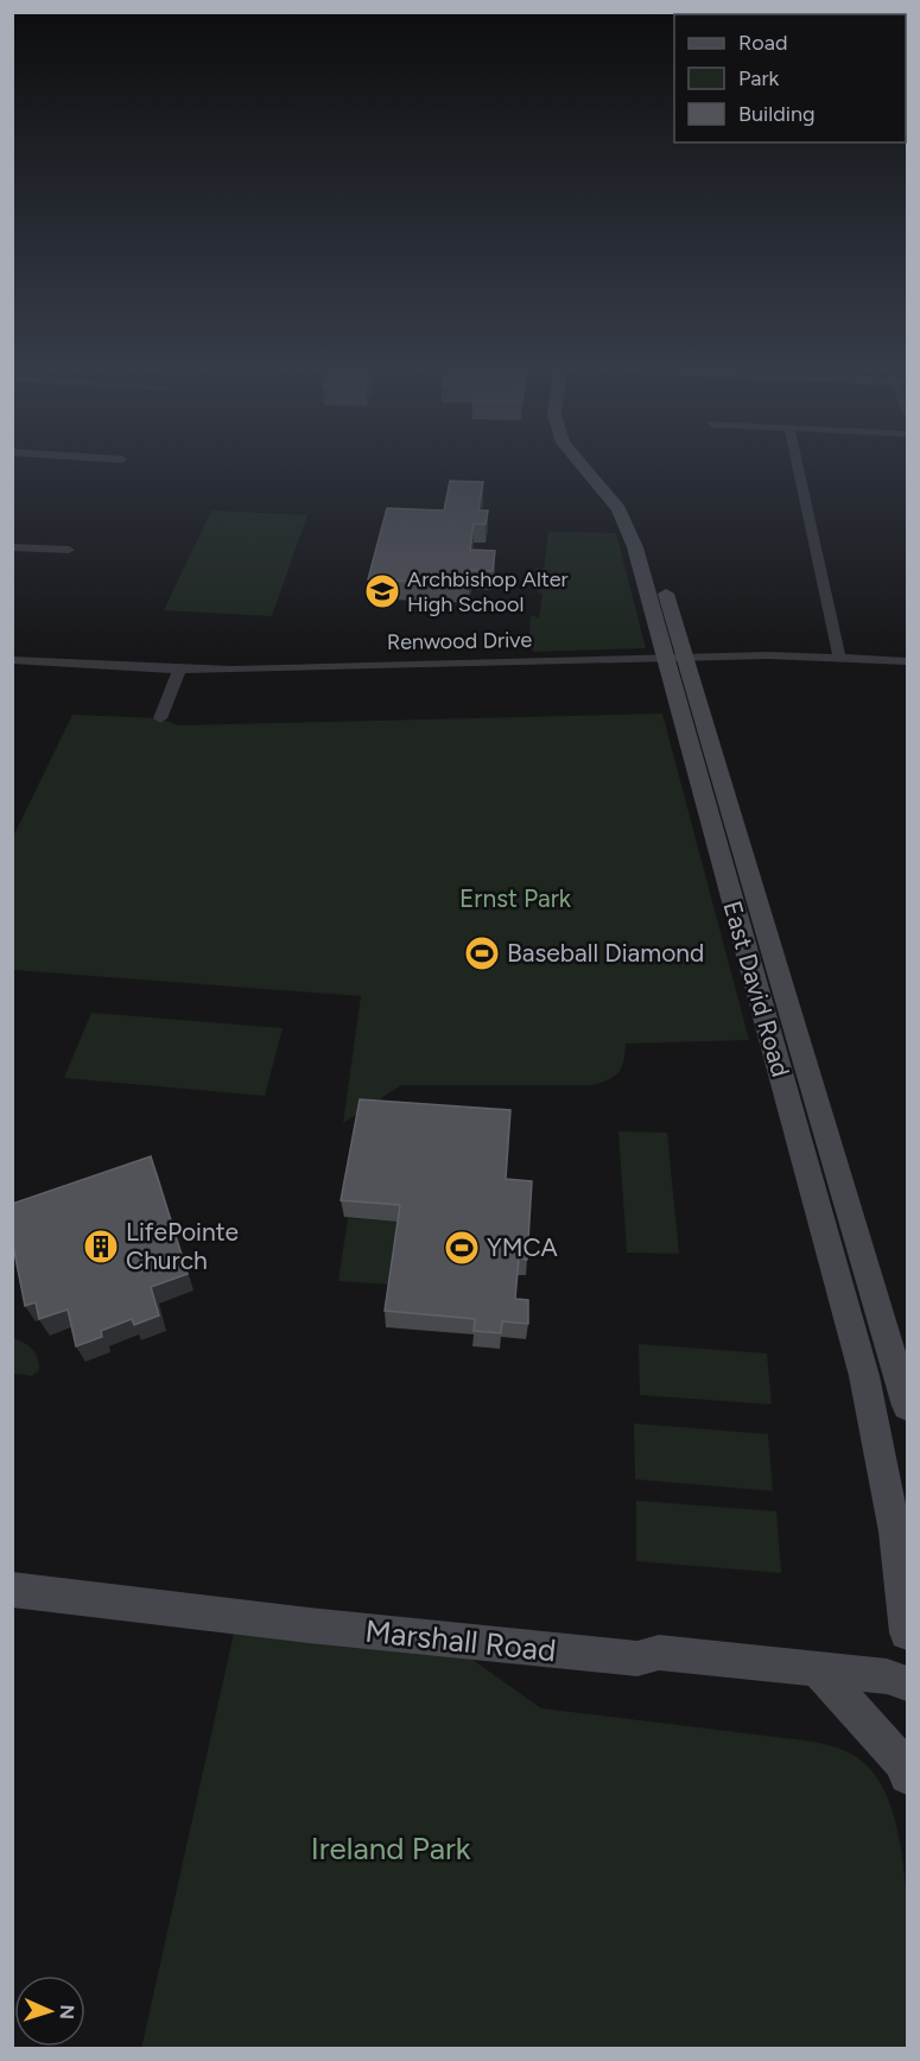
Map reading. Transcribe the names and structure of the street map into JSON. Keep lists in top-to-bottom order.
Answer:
{
  "streets": {
    "street": ["Renwood Drive", "East David Road", "Marshall Road"]
  },
  "crossings": [
    ["Renwood Drive", "East David Road"]
  ],
  "parks": ["Ernst Park", "Ireland Park"],
  "places": {
    "school or university": ["Archbishop Alter High School"],
    "sports": ["Baseball Diamond", "YMCA"],
    "building": ["LifePointe Church"]
  },
  "legend": ["Road", "Park", "Building"],
  "north": "right"
}
